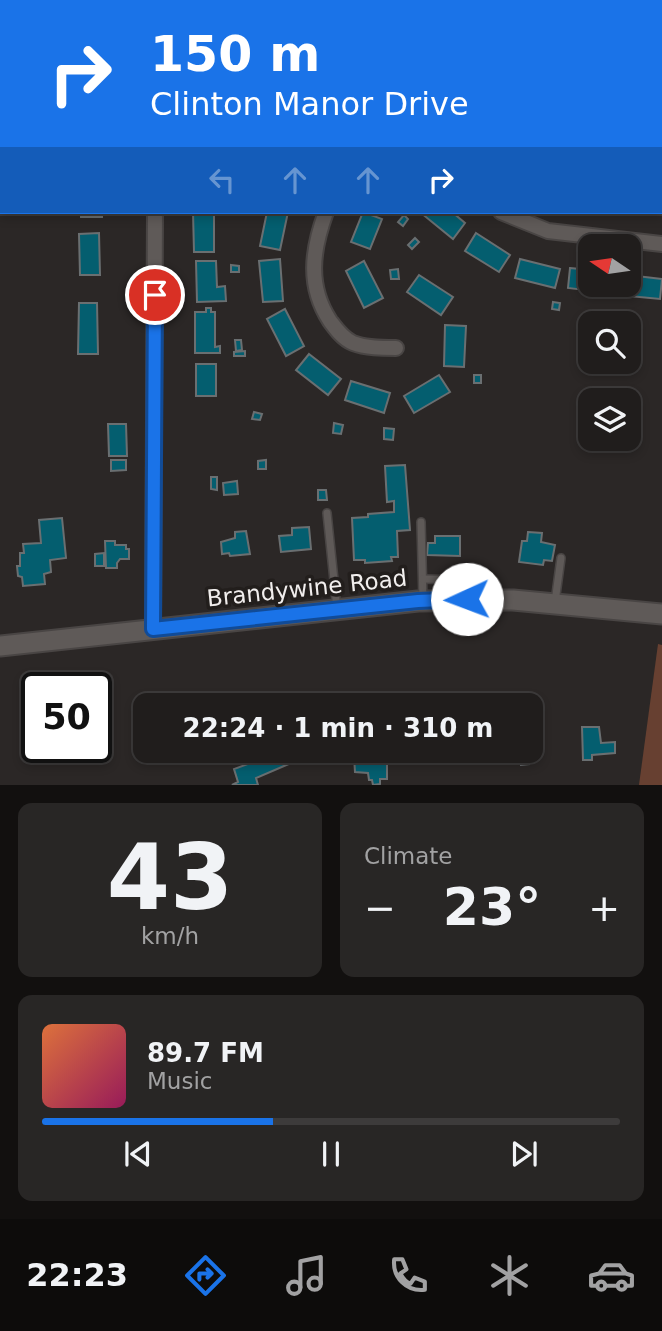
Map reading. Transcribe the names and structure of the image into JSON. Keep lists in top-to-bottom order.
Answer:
{
  "streets": {
    "main road": ["Brandywine Road"]
  },
  "north": "left",
  "page": {
    "turn": ["150 m", "Clinton Manor Drive"],
    "limit": "50",
    "trip": "22:24 · 1 min · 310 m",
    "tile": [
      ["43", "km/h"],
      "Climate"
    ],
    "heat": ["−", "23°", "+"],
    "song": ["89.7 FM", "Music"],
    "tabs": "22:23"
  }
}
